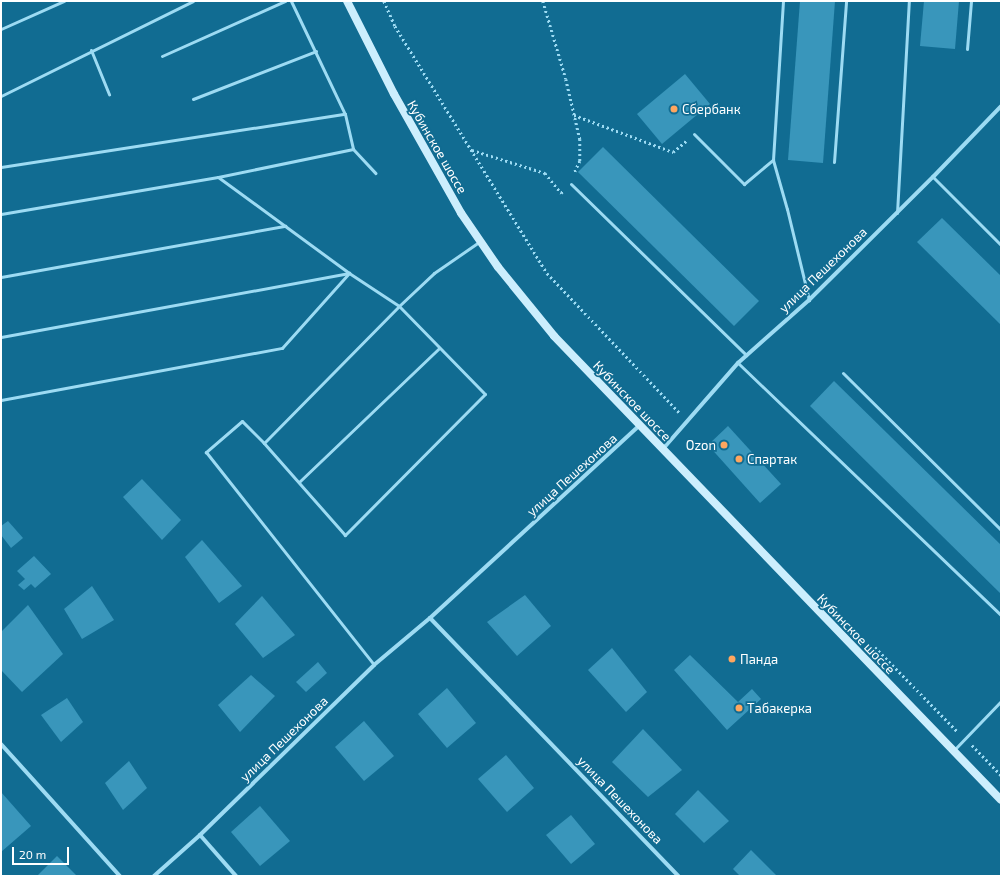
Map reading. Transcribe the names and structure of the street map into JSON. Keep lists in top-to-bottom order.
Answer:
{
  "streets": {
    "main road": ["Кубинское шоссе"],
    "street": ["улица Пешехонова"]
  },
  "crossings": [
    ["Кубинское шоссе", "улица Пешехонова"]
  ],
  "places": [
    "Сбербанк",
    "Ozon",
    "Спартак",
    "Панда",
    "Табакерка"
  ],
  "scale_bar": "20 m"
}
